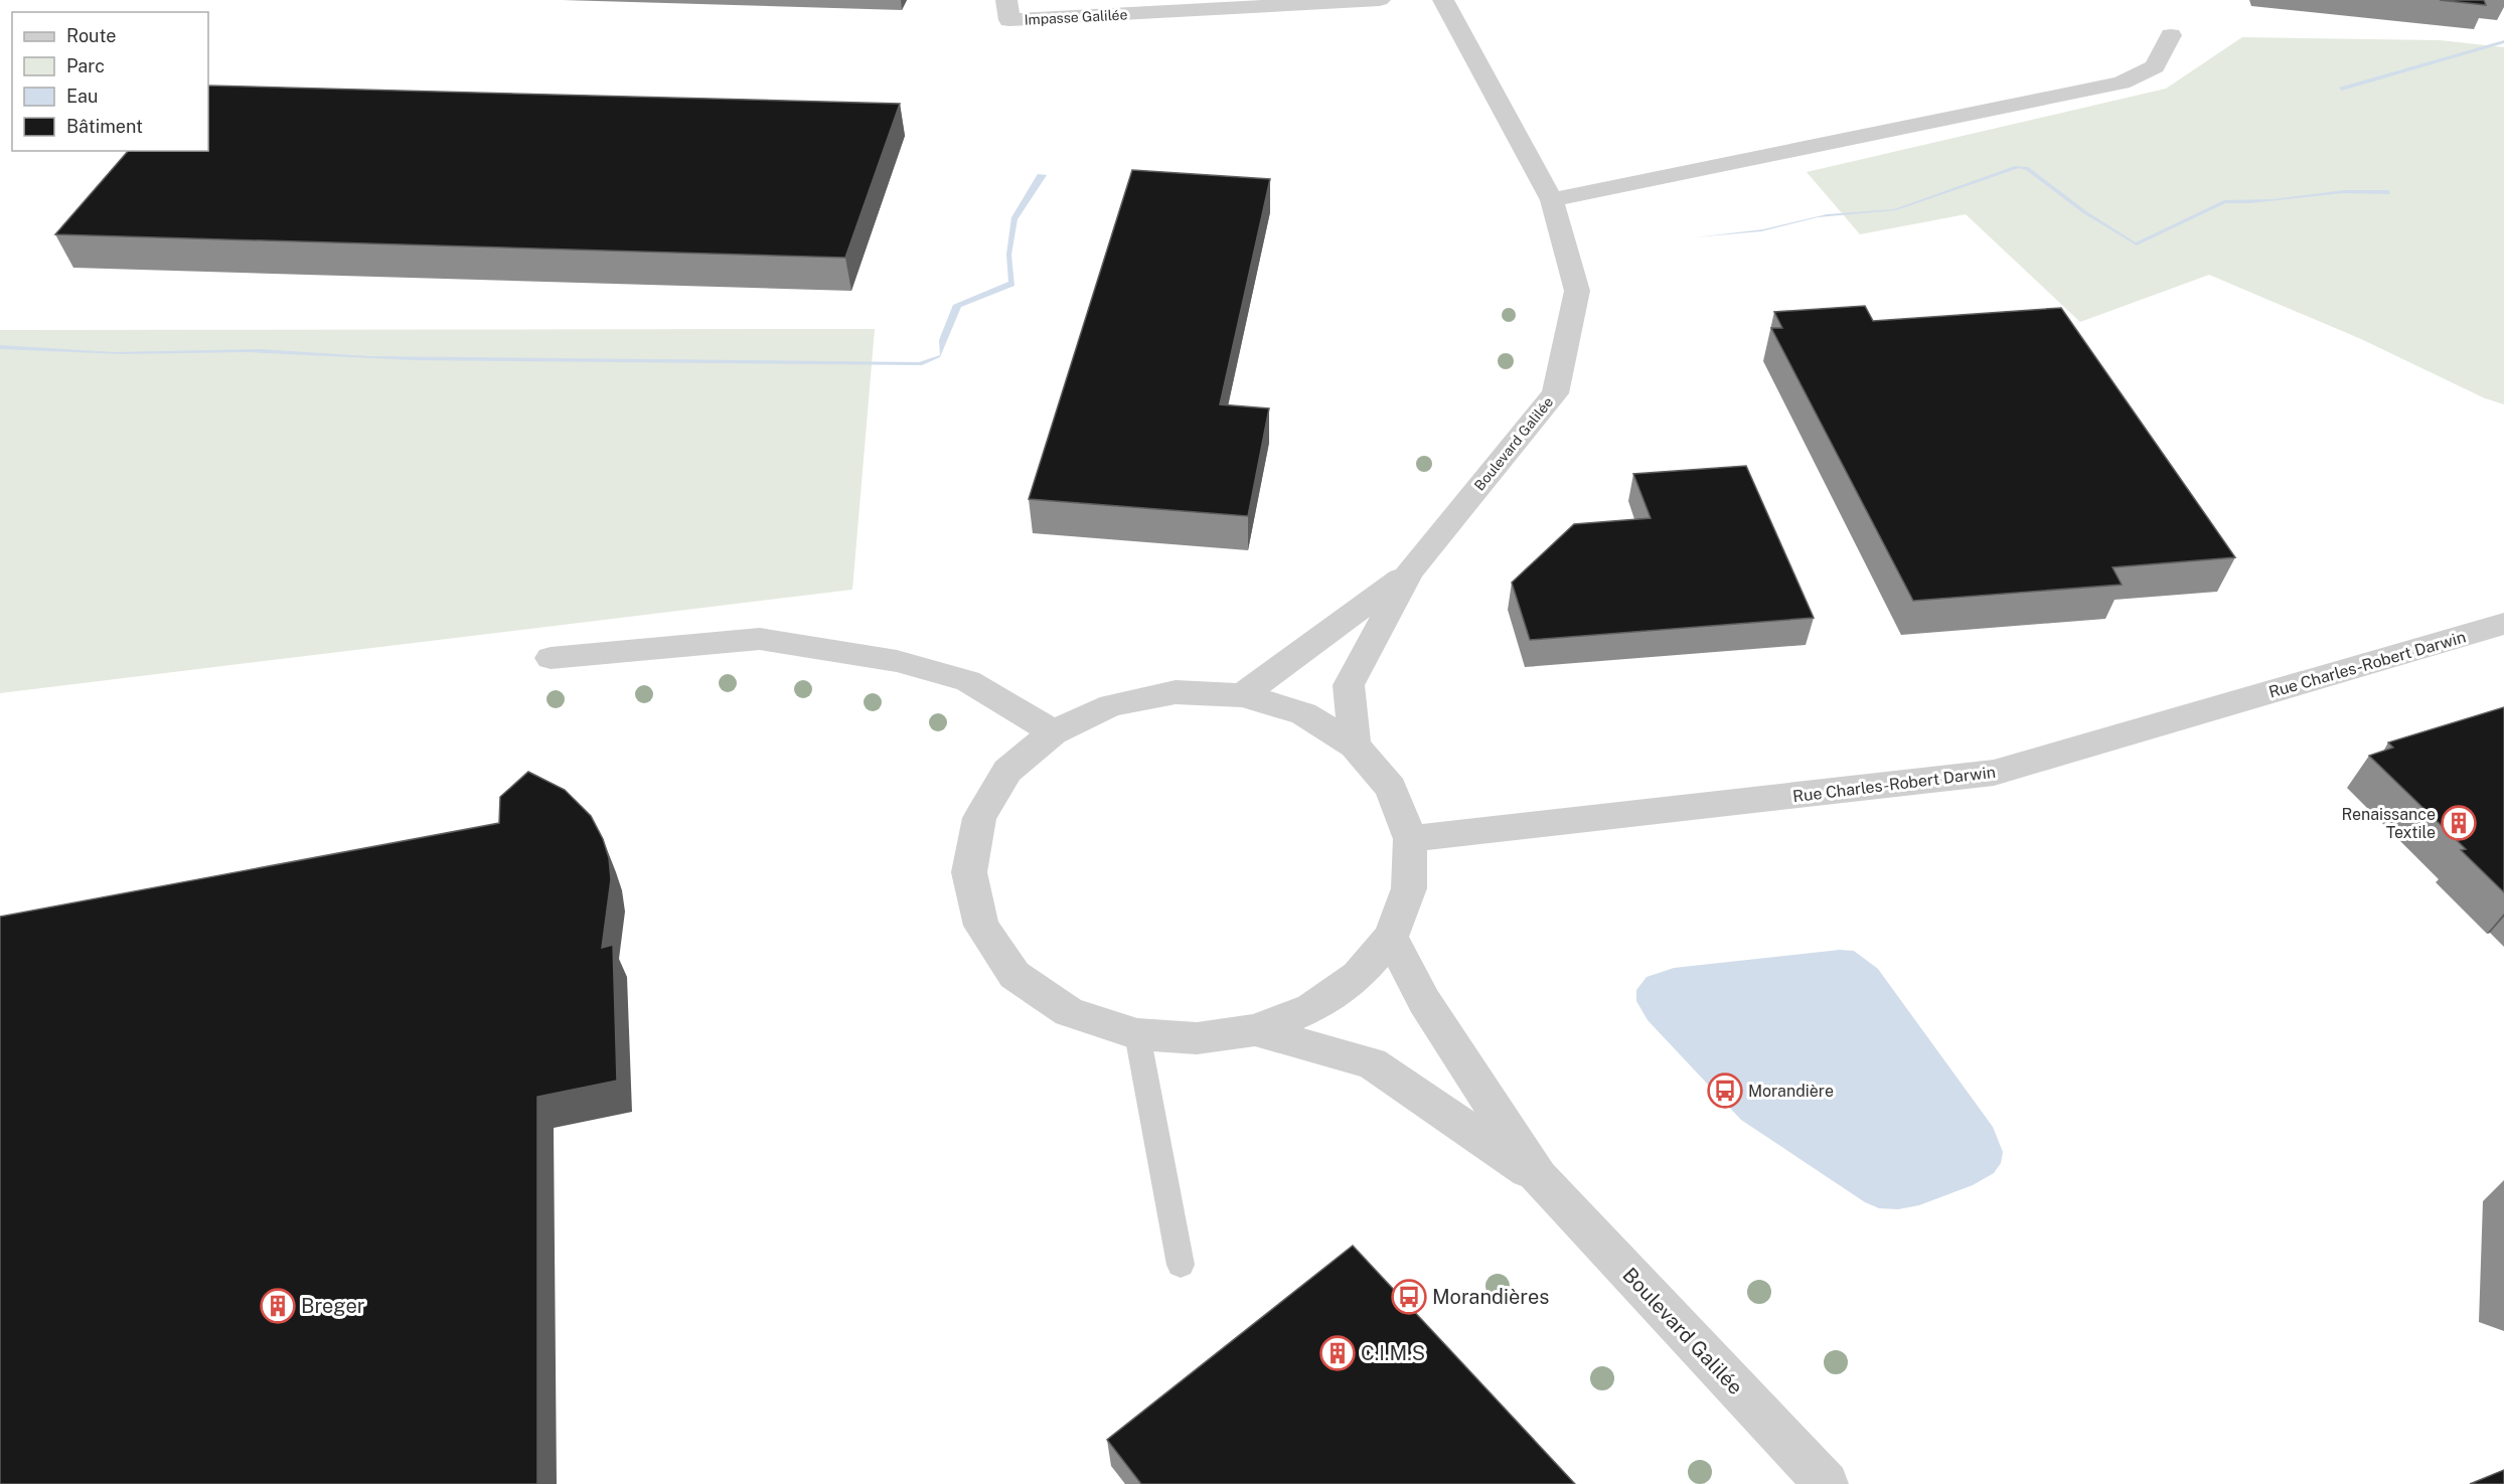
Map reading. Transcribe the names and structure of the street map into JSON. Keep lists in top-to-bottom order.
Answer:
{
  "streets": {
    "street": ["Impasse Galilée", "Boulevard Galilée", "Rue Charles-Robert Darwin"]
  },
  "places": {
    "building": ["Renaissance Textile", "Breger", "C.I.M.S"],
    "bus stop": ["Morandière", "Morandières"]
  },
  "legend": [
    "Route",
    "Parc",
    "Eau",
    "Bâtiment"
  ]
}
